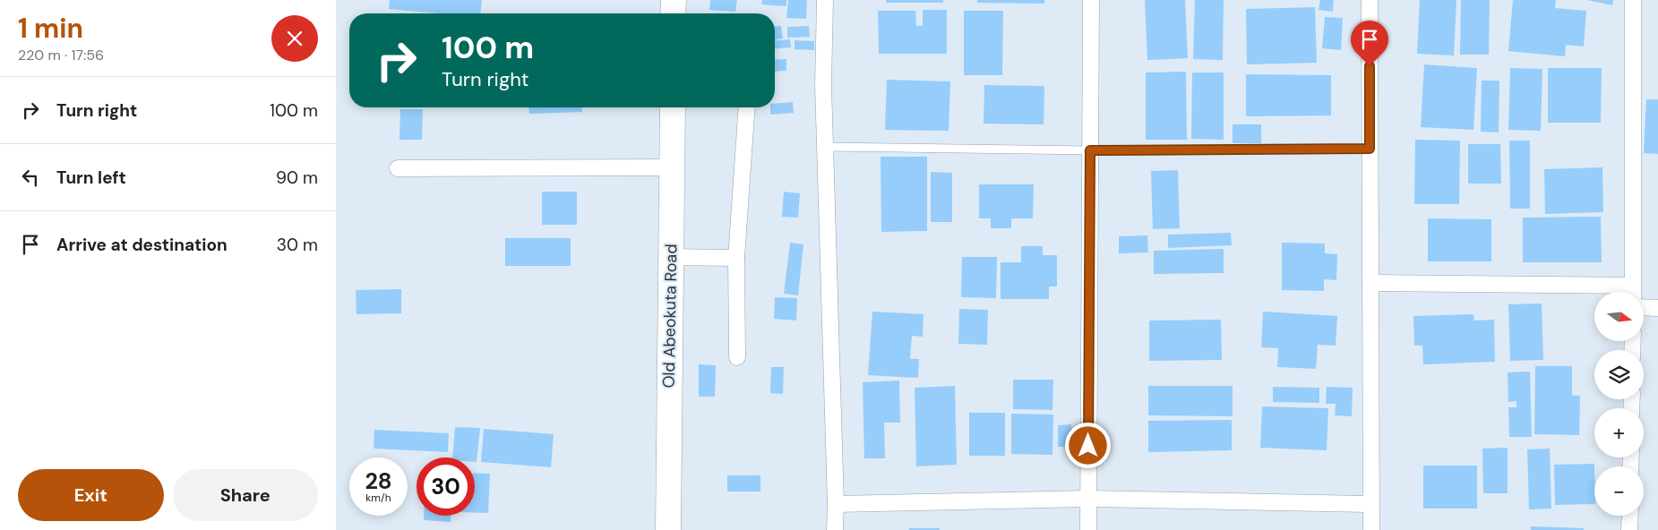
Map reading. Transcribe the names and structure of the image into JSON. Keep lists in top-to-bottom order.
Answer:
{
  "streets": {
    "highway": ["Old Abeokuta Road"]
  },
  "north": "right",
  "page": {
    "heading": ["1 min", "220 m · 17:56"],
    "turn": ["100 m", "Turn right"],
    "list": [
      {
        "name": "Turn right",
        "value": "100 m"
      },
      {
        "name": "Turn left",
        "value": "90 m"
      },
      {
        "name": "Arrive at destination",
        "value": "30 m"
      }
    ],
    "map_buttons": ["+", "−"],
    "speed": "28 km/h",
    "limit": "30",
    "buttons": ["Exit", "Share"]
  }
}
